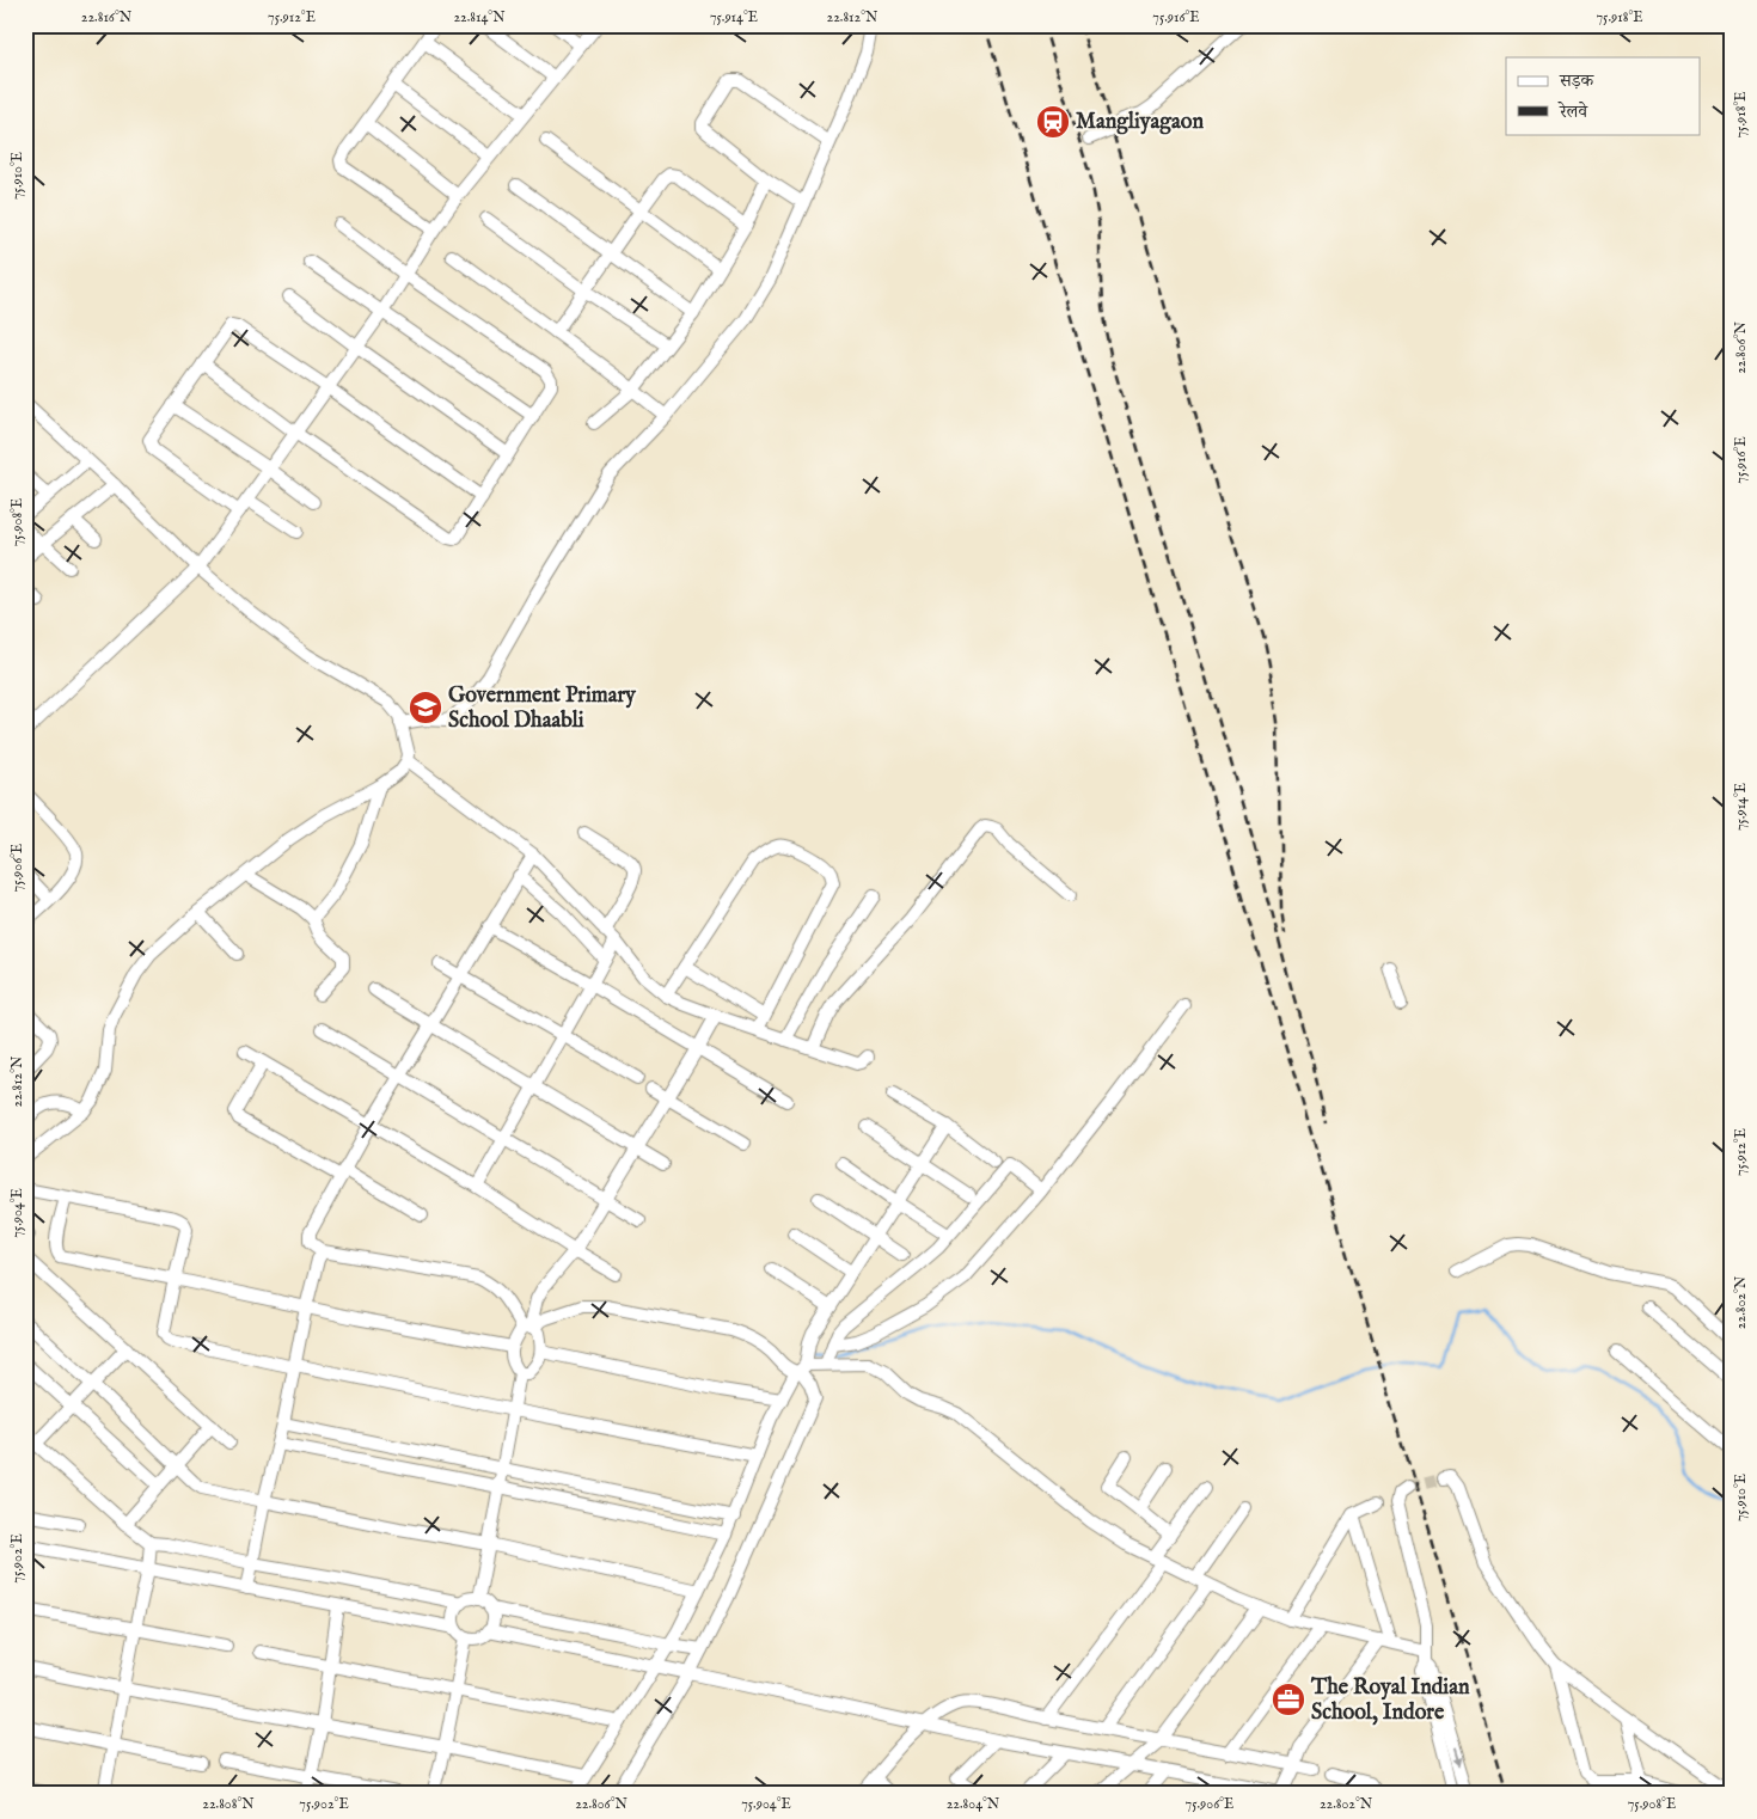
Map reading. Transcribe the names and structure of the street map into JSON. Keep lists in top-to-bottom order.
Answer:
{
  "places": {
    "station": ["Mangliyagaon"],
    "school or university": ["Government Primary School Dhaabli"],
    "office": ["The Royal Indian School, Indore"]
  },
  "legend": ["सड़क", "रेलवे"],
  "coordinates": [
    "22.816°N",
    "75.912°E",
    "22.814°N",
    "75.914°E",
    "22.812°N",
    "75.916°E",
    "75.918°E",
    "75.910°E",
    "22.806°N",
    "75.908°E",
    "75.906°E",
    "75.904°E",
    "22.802°N",
    "75.902°E",
    "22.808°N",
    "22.804°N"
  ]
}
